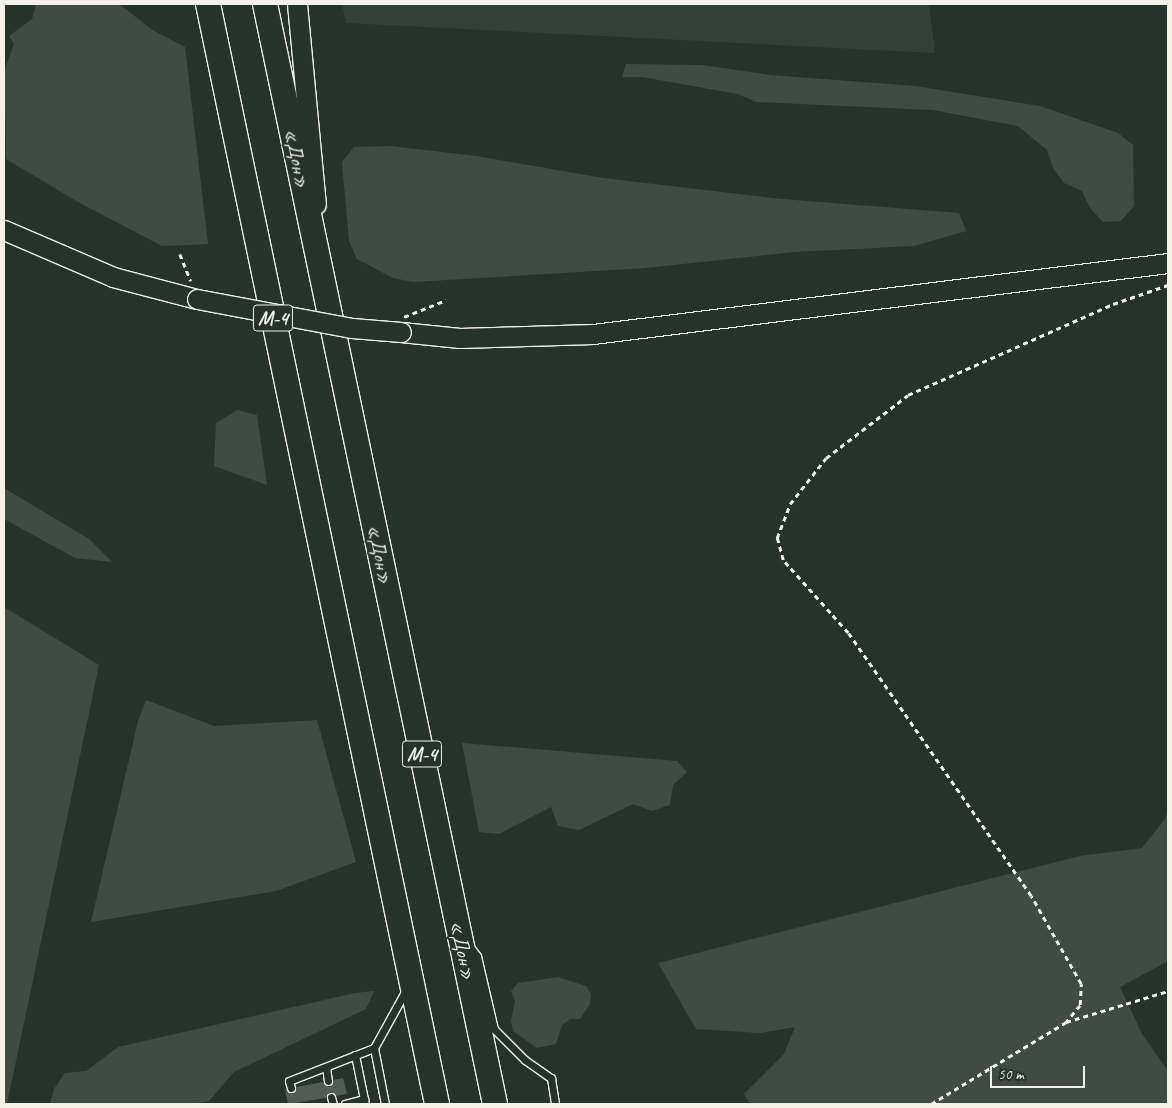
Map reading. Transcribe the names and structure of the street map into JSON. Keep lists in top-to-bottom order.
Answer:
{
  "streets": {
    "highway": ["«Дон»", "М-4"]
  },
  "scale_bar": "50 m"
}
